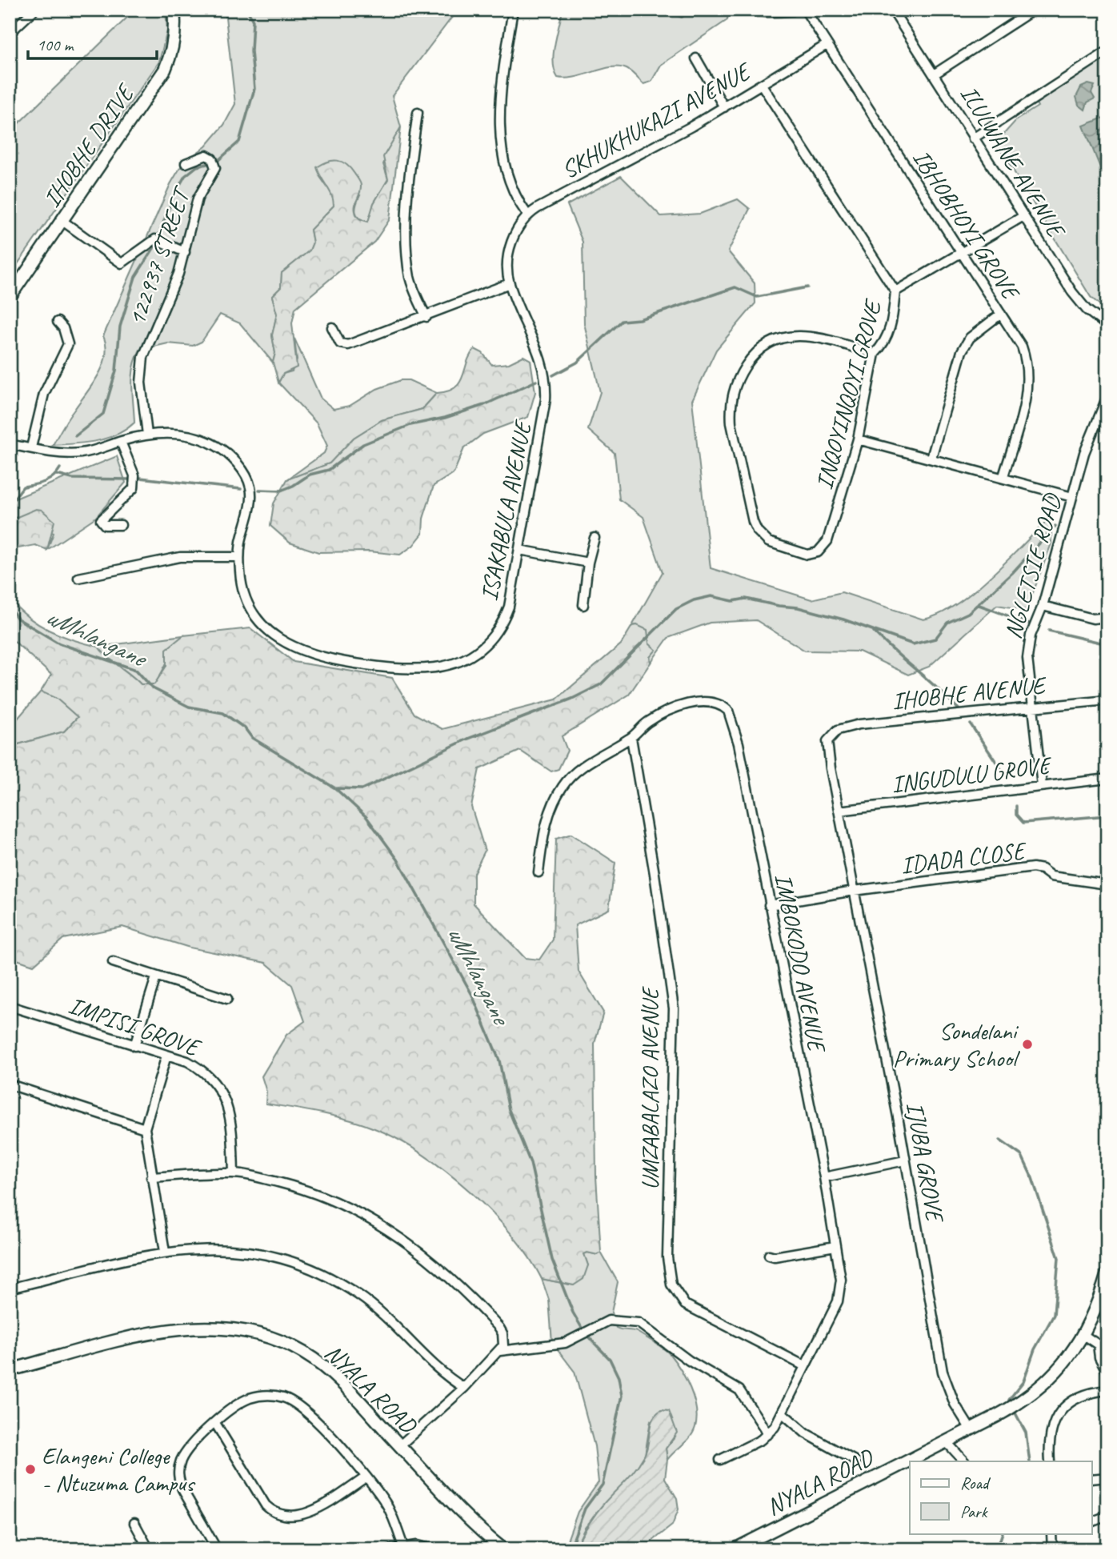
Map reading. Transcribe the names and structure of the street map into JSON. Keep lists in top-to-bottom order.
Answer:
{
  "streets": {
    "street": [
      "SKHUKHUKAZI AVENUE",
      "IHOBHE DRIVE",
      "ILULWANE AVENUE",
      "IBHOBHOYI GROVE",
      "122937 STREET",
      "INQOYINQOYI GROVE",
      "ISAKABULA AVENUE",
      "NGLETSIE ROAD",
      "IHOBHE AVENUE",
      "INGUDULU GROVE",
      "IDADA CLOSE",
      "IMBOKODO AVENUE",
      "IMPISI GROVE",
      "UMZABALAZO AVENUE",
      "IJUBA GROVE",
      "NYALA ROAD"
    ]
  },
  "crossings": [
    ["SKHUKHUKAZI AVENUE", "IBHOBHOYI GROVE"],
    ["SKHUKHUKAZI AVENUE", "INQOYINQOYI GROVE"],
    ["SKHUKHUKAZI AVENUE", "ISAKABULA AVENUE"],
    ["ILULWANE AVENUE", "INQOYINQOYI GROVE"],
    ["IBHOBHOYI GROVE", "INQOYINQOYI GROVE"],
    ["122937 STREET", "ISAKABULA AVENUE"],
    ["NGLETSIE ROAD", "IHOBHE AVENUE"],
    ["NGLETSIE ROAD", "INGUDULU GROVE"],
    ["IHOBHE AVENUE", "IJUBA GROVE"],
    ["INGUDULU GROVE", "IJUBA GROVE"],
    ["IDADA CLOSE", "IMBOKODO AVENUE"],
    ["IDADA CLOSE", "IJUBA GROVE"],
    ["IMBOKODO AVENUE", "UMZABALAZO AVENUE"],
    ["IJUBA GROVE", "NYALA ROAD"]
  ],
  "water": ["uMhlangane"],
  "places": ["Sondelani Primary School", "Elangeni College - Ntuzuma Campus"],
  "legend": ["Road", "Park"],
  "scale_bar": "100 m"
}
